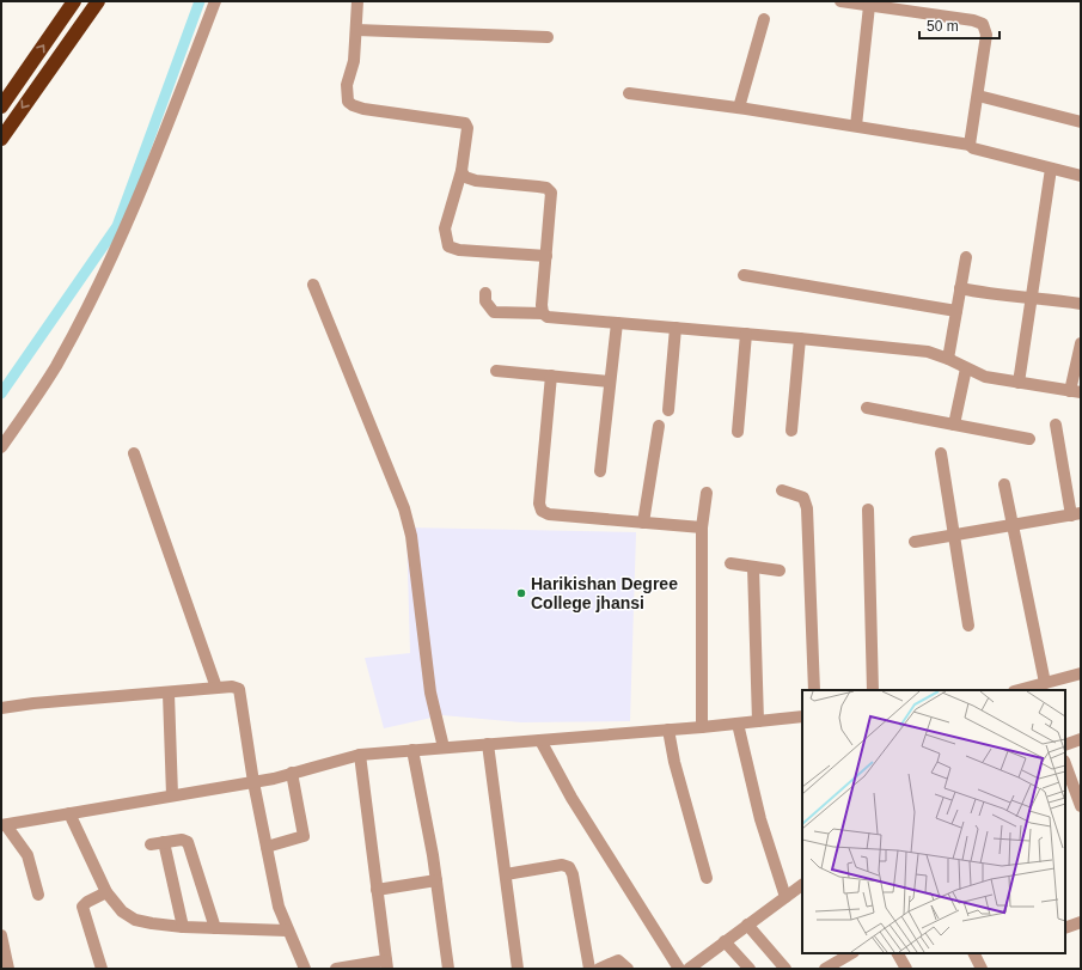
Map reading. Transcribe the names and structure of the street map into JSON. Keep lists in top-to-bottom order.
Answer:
{
  "places": ["Harikishan Degree College jhansi"],
  "scale_bar": "50 m"
}
